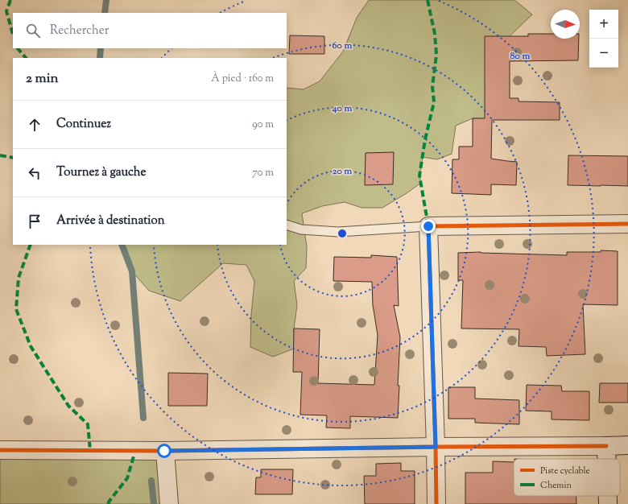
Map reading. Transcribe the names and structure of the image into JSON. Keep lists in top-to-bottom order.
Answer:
{
  "legend": ["Piste cyclable", "Chemin"],
  "north": "right",
  "page": {
    "map_buttons": ["+", "−"],
    "search": "Rechercher",
    "heading": ["2 min", "À pied · 160 m"],
    "list": [
      ["Continuez", "90 m"],
      ["Tournez à gauche", "70 m"],
      "Arrivée à destination"
    ]
  },
  "rings": [
    "60 m",
    "80 m",
    "40 m",
    "20 m"
  ]
}
